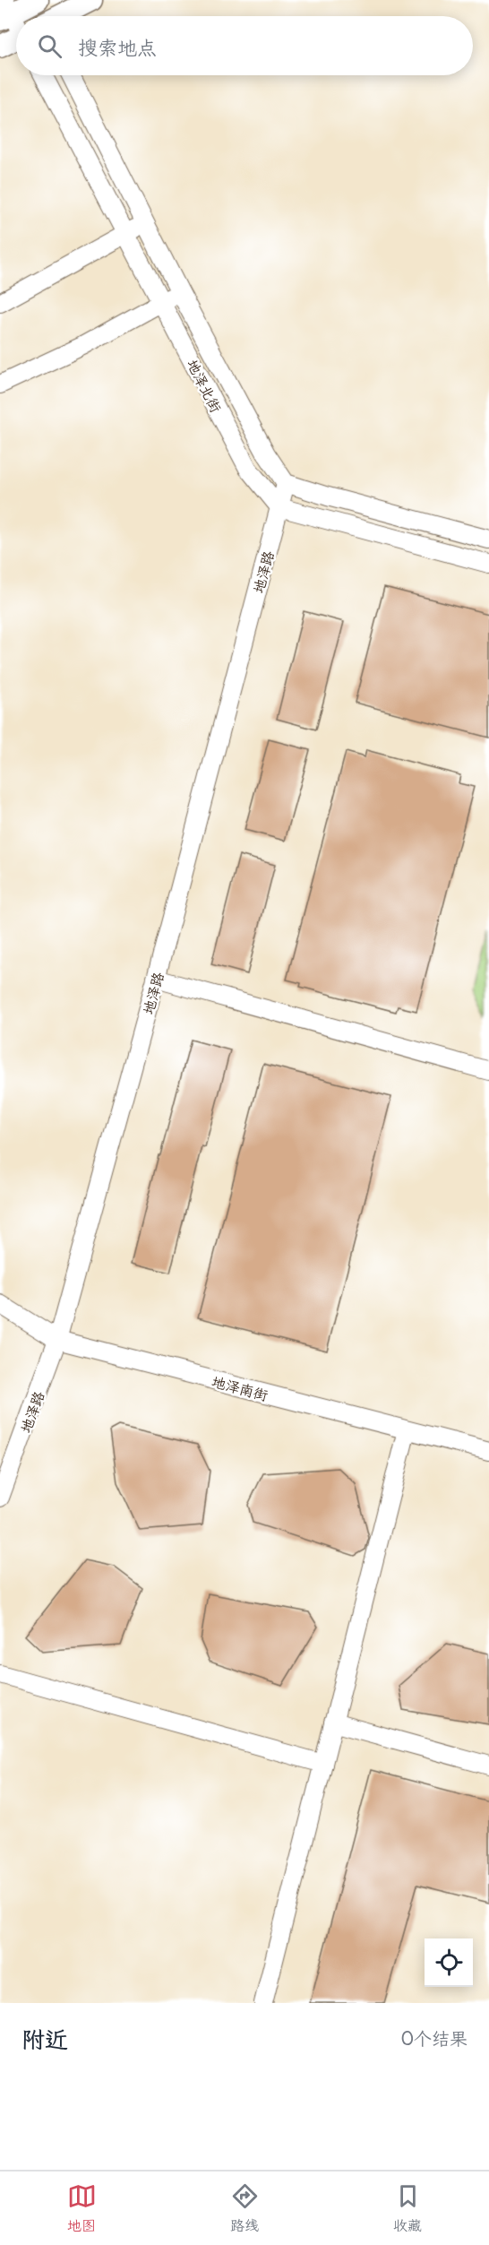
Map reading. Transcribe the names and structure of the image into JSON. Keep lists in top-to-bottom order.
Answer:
{
  "streets": {
    "street": ["地泽北街", "地泽路", "地泽南街"]
  },
  "crossings": [
    ["地泽北街", "地泽路"],
    ["地泽路", "地泽南街"]
  ],
  "page": {
    "search": "搜索地点",
    "heading": ["附近", "0个结果"],
    "nav": ["地图", "路线", "收藏"]
  }
}
